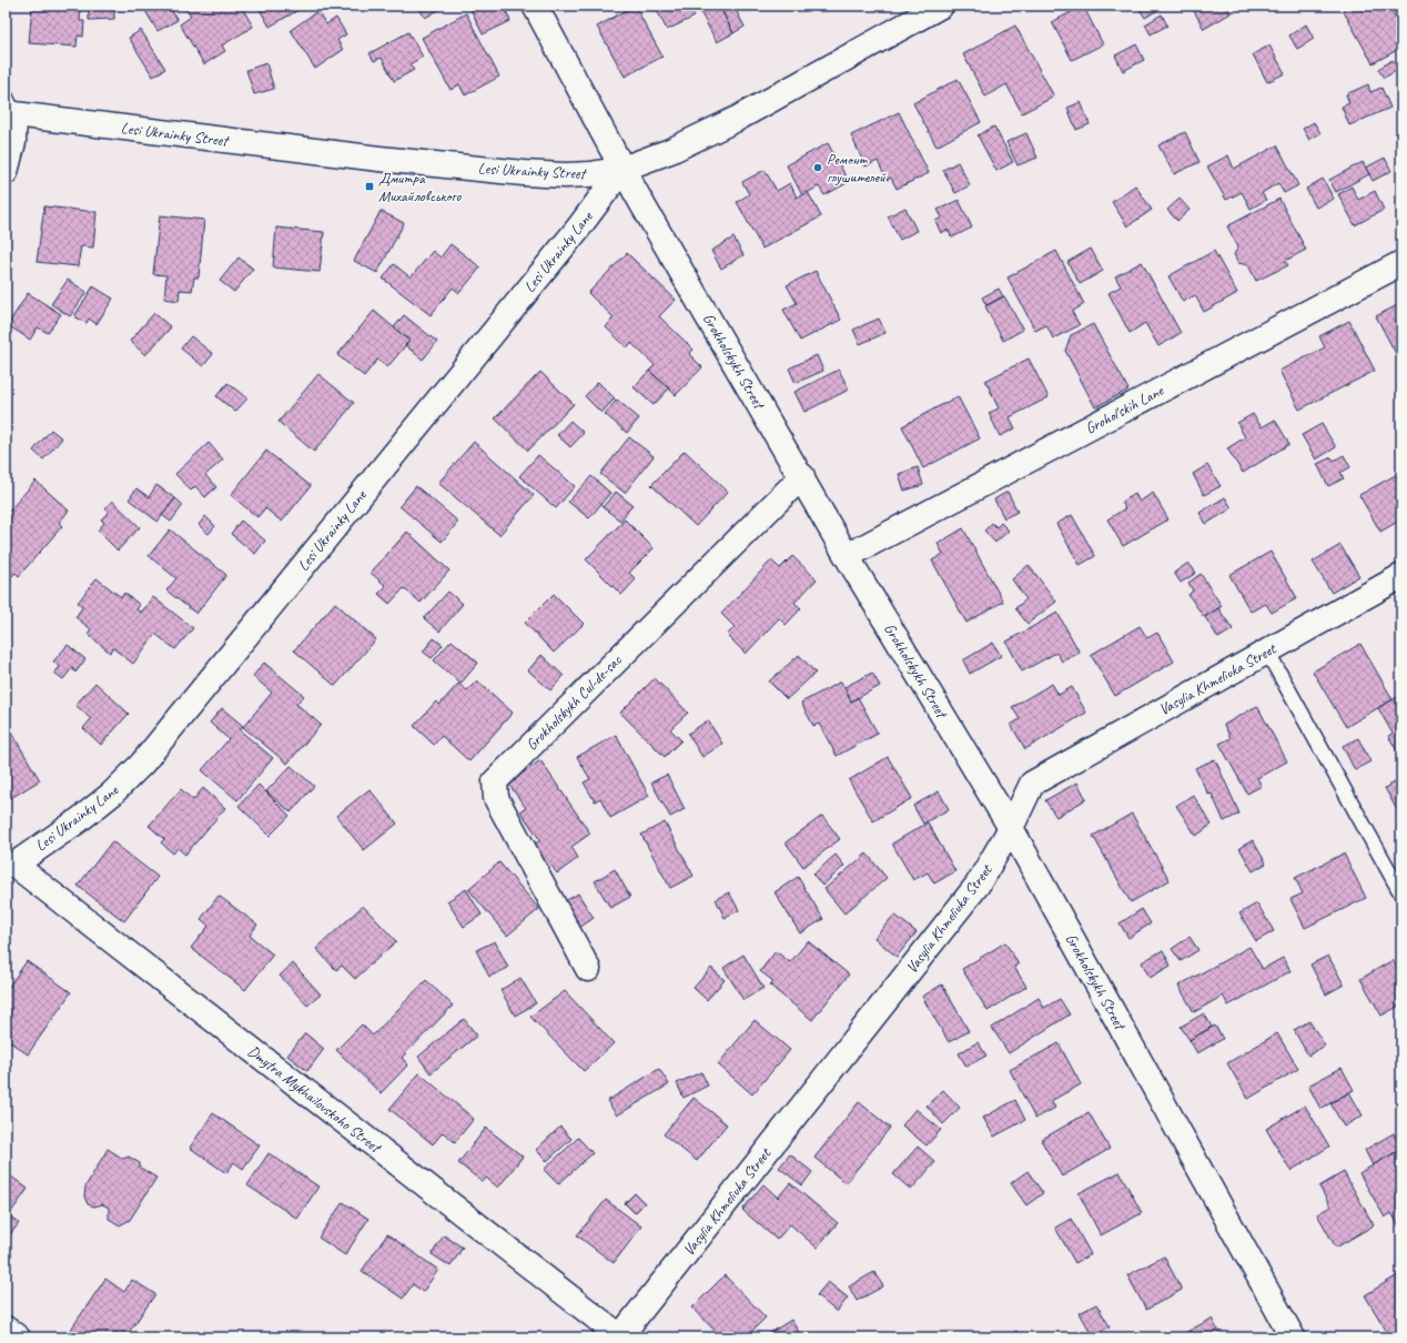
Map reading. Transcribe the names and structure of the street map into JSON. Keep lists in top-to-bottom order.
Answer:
{
  "streets": {
    "street": [
      "Lesi Ukrainky Street",
      "Lesi Ukrainky Lane",
      "Grokholskykh Street",
      "Grohol'skih Lane",
      "Vasylia Khmeliuka Street",
      "Grokholskykh Сul-de-sac",
      "Dmytra Mykhailovskoho Street"
    ]
  },
  "crossings": [
    ["Lesi Ukrainky Street", "Lesi Ukrainky Lane"],
    ["Lesi Ukrainky Street", "Grokholskykh Street"],
    ["Lesi Ukrainky Lane", "Grokholskykh Street"],
    ["Lesi Ukrainky Lane", "Dmytra Mykhailovskoho Street"],
    ["Grokholskykh Street", "Grohol'skih Lane"],
    ["Grokholskykh Street", "Vasylia Khmeliuka Street"],
    ["Grokholskykh Street", "Grokholskykh Сul-de-sac"],
    ["Vasylia Khmeliuka Street", "Dmytra Mykhailovskoho Street"]
  ],
  "places": {
    "other": ["Ремонт глушителей"],
    "transit": ["Дмитра Михайловського"]
  }
}
